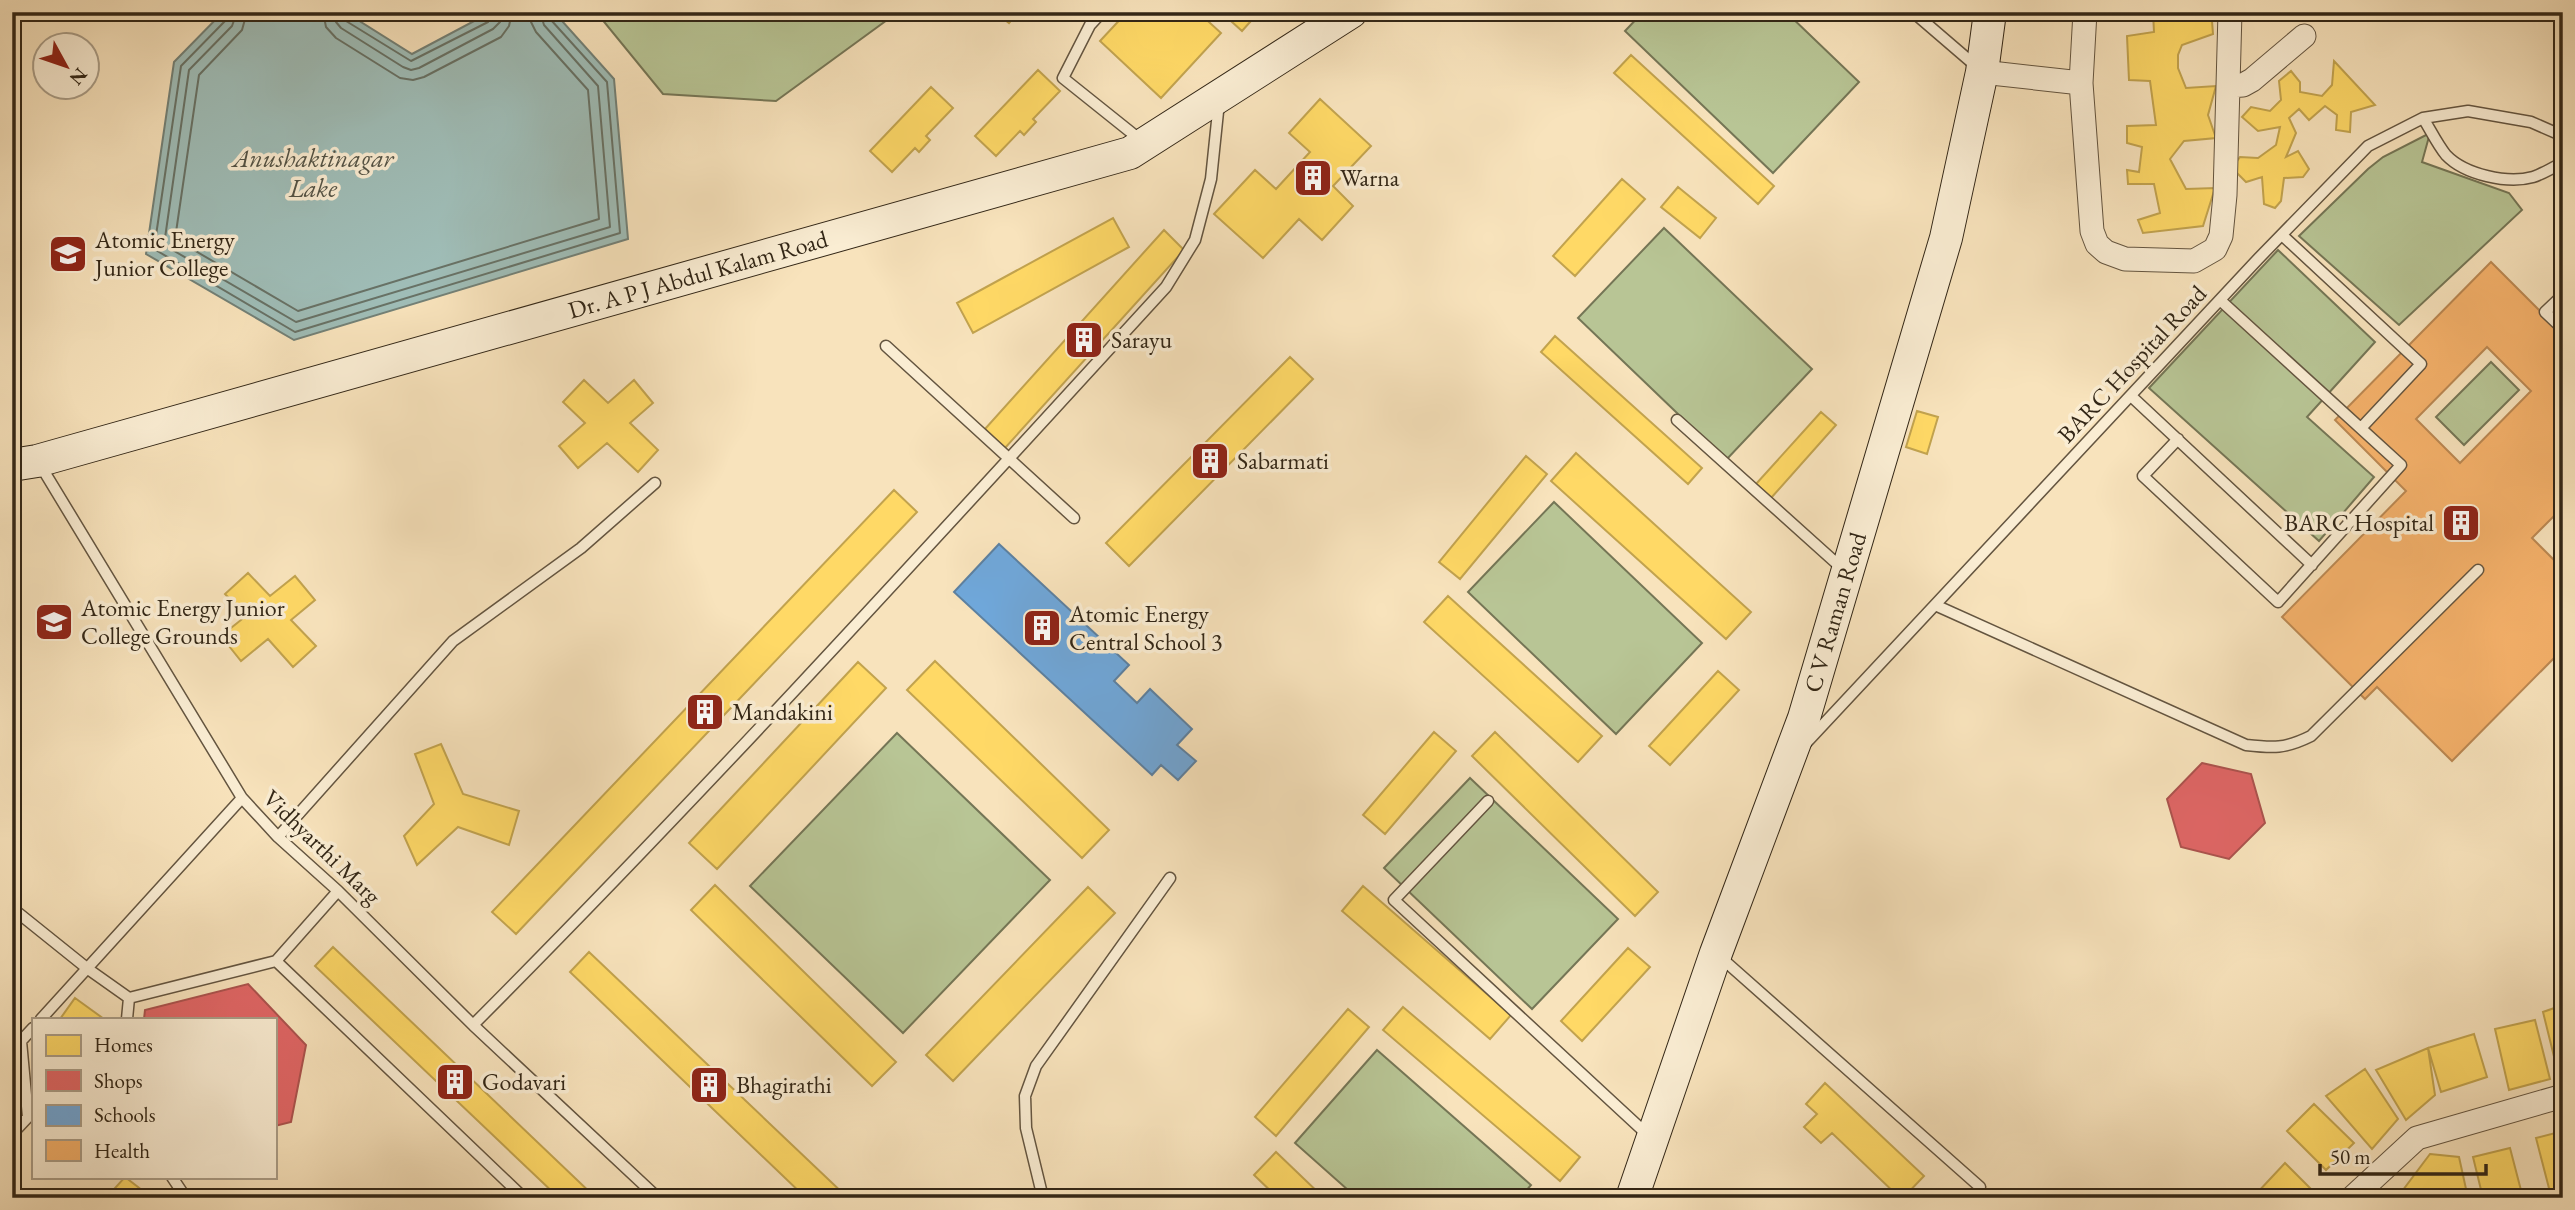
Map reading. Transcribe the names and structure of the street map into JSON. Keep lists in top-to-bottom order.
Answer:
{
  "streets": {
    "street": ["Dr. A P J Abdul Kalam Road", "C V Raman Road"],
    "lane": ["BARC Hospital Road", "Vidhyarthi Marg"]
  },
  "crossings": [
    ["Dr. A P J Abdul Kalam Road", "Vidhyarthi Marg"],
    ["BARC Hospital Road", "C V Raman Road"]
  ],
  "water": ["Anushaktinagar Lake"],
  "places": {
    "building": [
      "Warna",
      "Sarayu",
      "Sabarmati",
      "BARC Hospital",
      "Atomic Energy Central School 3",
      "Mandakini",
      "Godavari",
      "Bhagirathi"
    ],
    "school or university": ["Atomic Energy Junior College", "Atomic Energy Junior College Grounds"]
  },
  "legend": [
    "Homes",
    "Shops",
    "Schools",
    "Health"
  ],
  "scale_bar": "50 m",
  "north": "bottom right"
}
